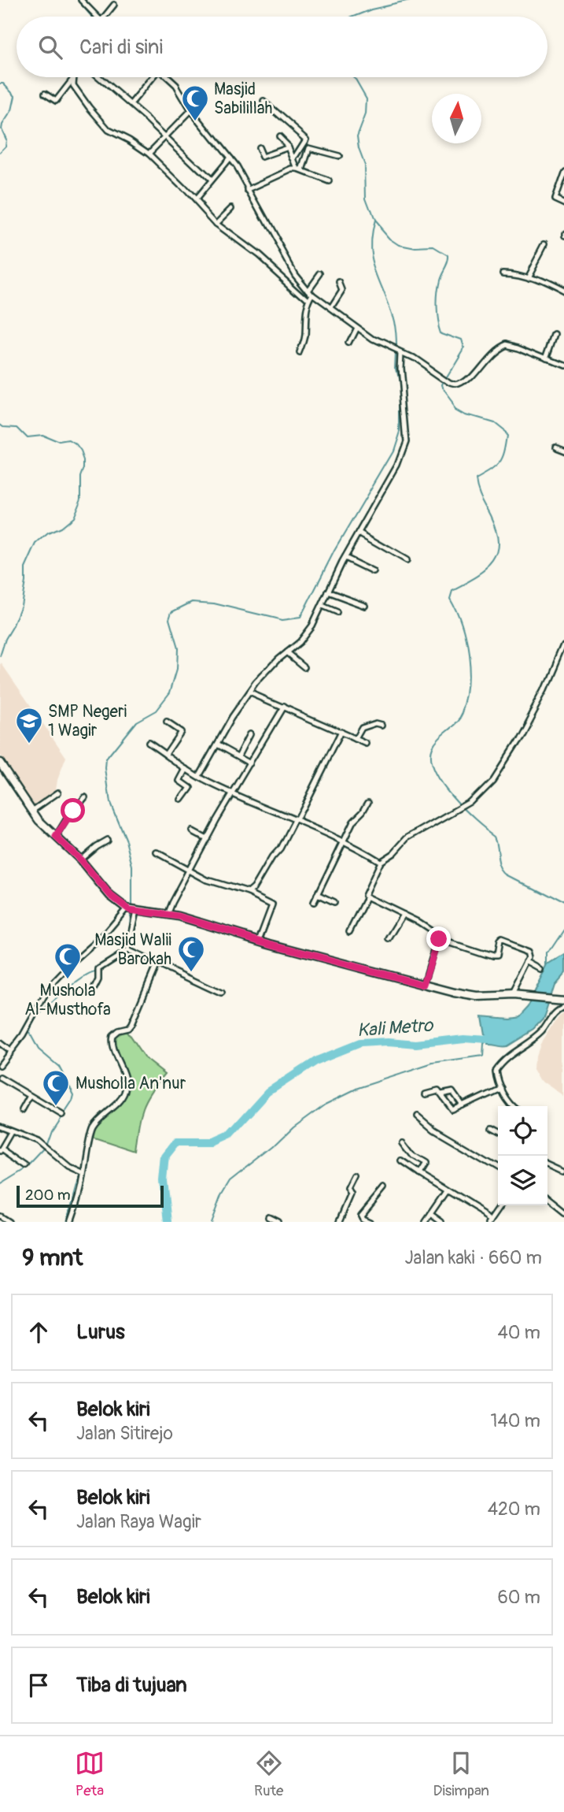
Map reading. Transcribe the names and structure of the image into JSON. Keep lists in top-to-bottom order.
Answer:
{
  "water": ["Kali Metro"],
  "places": {
    "mosque": [
      "Masjid Sabilillah",
      "Masjid Walii Barokah",
      "Mushola Al-Musthofa",
      "Musholla An'nur"
    ],
    "school or university": ["SMP Negeri 1 Wagir"]
  },
  "scale_bar": "200 m",
  "north": "top",
  "page": {
    "search": "Cari di sini",
    "scale": "200 m",
    "heading": ["9 mnt", "Jalan kaki · 660 m"],
    "list": [
      ["Lurus", "40 m"],
      ["Belok kiri", "Jalan Sitirejo", "140 m"],
      ["Belok kiri", "Jalan Raya Wagir", "420 m"],
      ["Belok kiri", "60 m"],
      "Tiba di tujuan"
    ],
    "nav": ["Peta", "Rute", "Disimpan"]
  }
}
